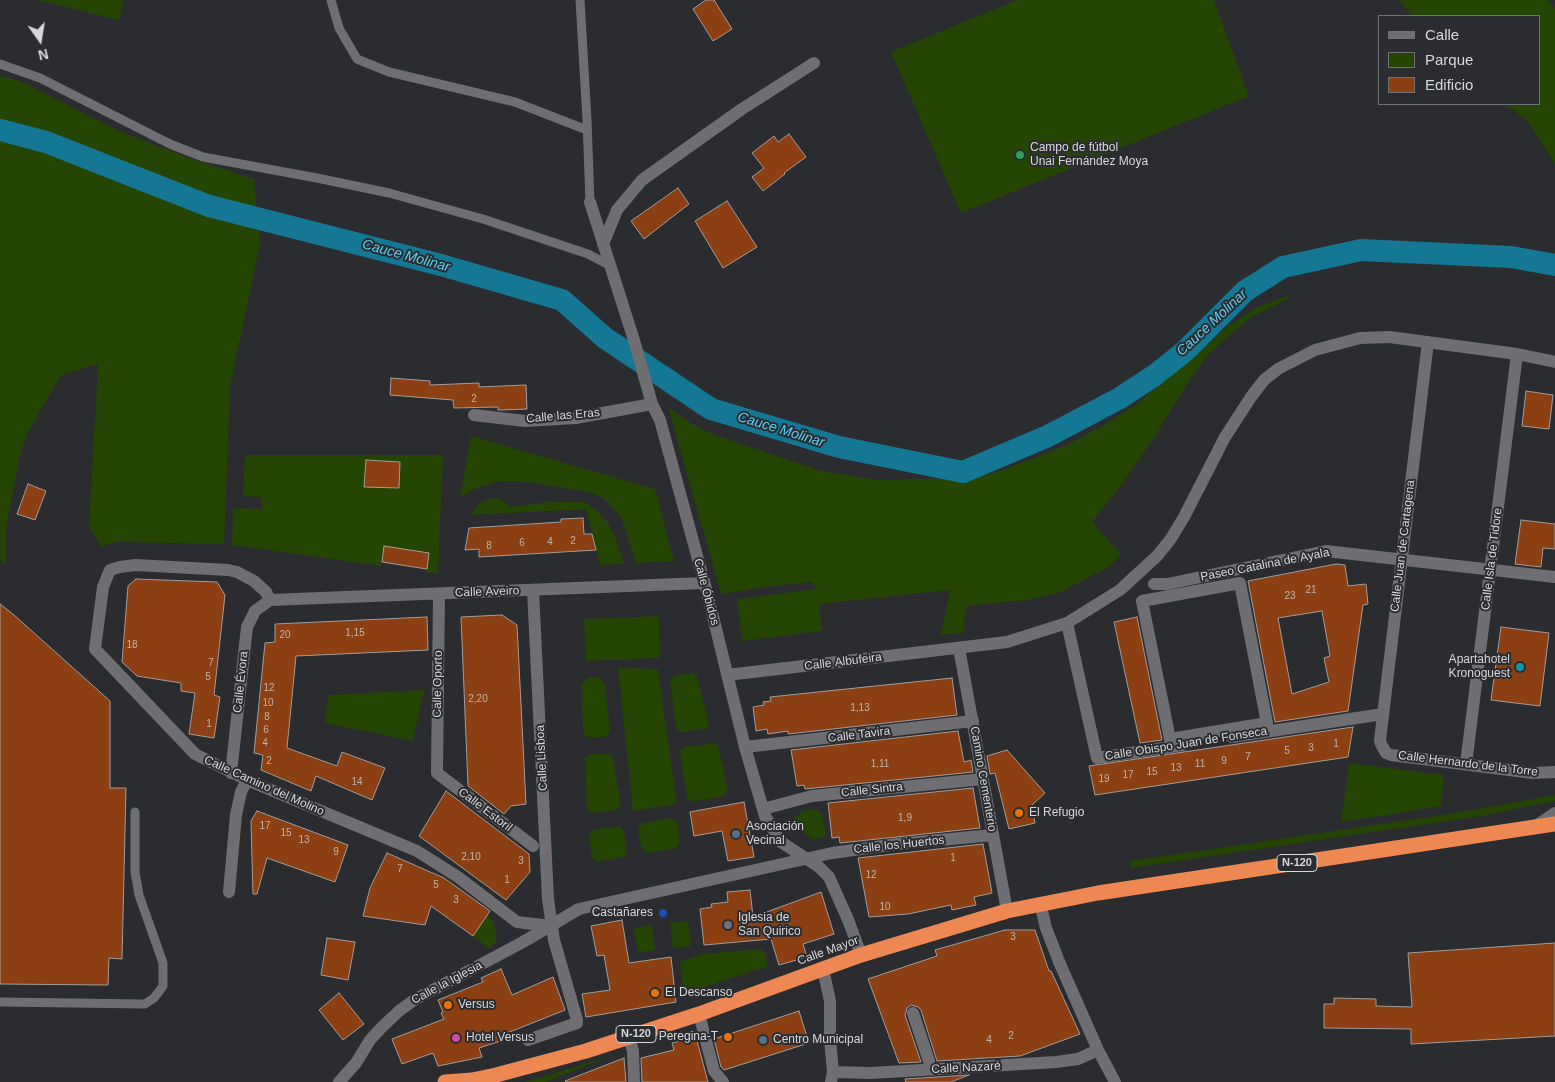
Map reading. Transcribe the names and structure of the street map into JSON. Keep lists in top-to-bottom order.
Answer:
{
  "streets": {
    "highway": ["N-120", "Calle Mayor"],
    "street": [
      "Calle las Eras",
      "Calle Juan de Cartagena",
      "Calle Isla de Tidore",
      "Paseo Catalina de Ayala",
      "Calle Aveiro",
      "Calle Óbidos",
      "Calle Albufeira",
      "Calle Évora",
      "Calle Oporto",
      "Calle Tavira",
      "Calle Obispo Juan de Fonseca",
      "Calle Lisboa",
      "Calle Hernardo de la Torre",
      "Camino Cementerio",
      "Calle Camino del Molino",
      "Calle Sintra",
      "Calle Estoril",
      "Calle los Huertos",
      "Calle la Iglesia",
      "Calle Nazaré"
    ]
  },
  "crossings": [
    ["Calle las Eras", "Calle Óbidos"],
    ["Calle Juan de Cartagena", "Paseo Catalina de Ayala"],
    ["Calle Juan de Cartagena", "Calle Albufeira"],
    ["Calle Juan de Cartagena", "Calle Obispo Juan de Fonseca"],
    ["Calle Juan de Cartagena", "Calle Hernardo de la Torre"],
    ["Calle Isla de Tidore", "Paseo Catalina de Ayala"],
    ["Calle Isla de Tidore", "Calle Albufeira"],
    ["Calle Isla de Tidore", "Calle Hernardo de la Torre"],
    ["Calle Aveiro", "Calle Óbidos"],
    ["Calle Aveiro", "Calle Évora"],
    ["Calle Aveiro", "Calle Oporto"],
    ["Calle Aveiro", "Calle Lisboa"],
    ["Calle Aveiro", "Calle Camino del Molino"],
    ["Calle Óbidos", "Calle Albufeira"],
    ["Calle Óbidos", "Calle Tavira"],
    ["Calle Óbidos", "Calle Sintra"],
    ["Calle Óbidos", "Calle los Huertos"],
    ["Calle Óbidos", "Calle Mayor"],
    ["Calle Óbidos", "Calle la Iglesia"],
    ["Calle Albufeira", "Calle Obispo Juan de Fonseca"],
    ["Calle Albufeira", "Camino Cementerio"],
    ["Calle Évora", "Calle Camino del Molino"],
    ["Calle Oporto", "Calle Estoril"],
    ["Calle Tavira", "Camino Cementerio"],
    ["Calle Lisboa", "Calle Camino del Molino"],
    ["Calle Lisboa", "Calle la Iglesia"],
    ["Camino Cementerio", "Calle Sintra"],
    ["Camino Cementerio", "Calle los Huertos"],
    ["Camino Cementerio", "Calle Mayor"],
    ["Calle Camino del Molino", "Calle la Iglesia"],
    ["Calle los Huertos", "Calle la Iglesia"],
    ["N-120", "Calle Mayor"]
  ],
  "water": ["Cauce Molinar"],
  "places": [
    "Campo de fútbol Unai Fernández Moya",
    "Apartahotel Kronoguest",
    "El Refugio",
    "Asociación Vecinal",
    "Castañares",
    "Iglesia de San Quirico",
    "El Descanso",
    "Versus",
    "Peregina-T",
    "Hotel Versus",
    "Centro Municipal"
  ],
  "house_numbers": [
    "2",
    "2",
    "4",
    "6",
    "8",
    "21",
    "23",
    "1,15",
    "20",
    "18",
    "7",
    "5",
    "12",
    "2,20",
    "10",
    "1,13",
    "8",
    "1",
    "6",
    "4",
    "1",
    "3",
    "5",
    "7",
    "2",
    "9",
    "1,11",
    "11",
    "13",
    "15",
    "17",
    "19",
    "14",
    "1,9",
    "17",
    "15",
    "13",
    "9",
    "2,10",
    "1",
    "3",
    "7",
    "12",
    "1",
    "5",
    "3",
    "10",
    "3",
    "2",
    "4"
  ],
  "legend": ["Calle", "Parque", "Edificio"],
  "north": "bottom"
}
